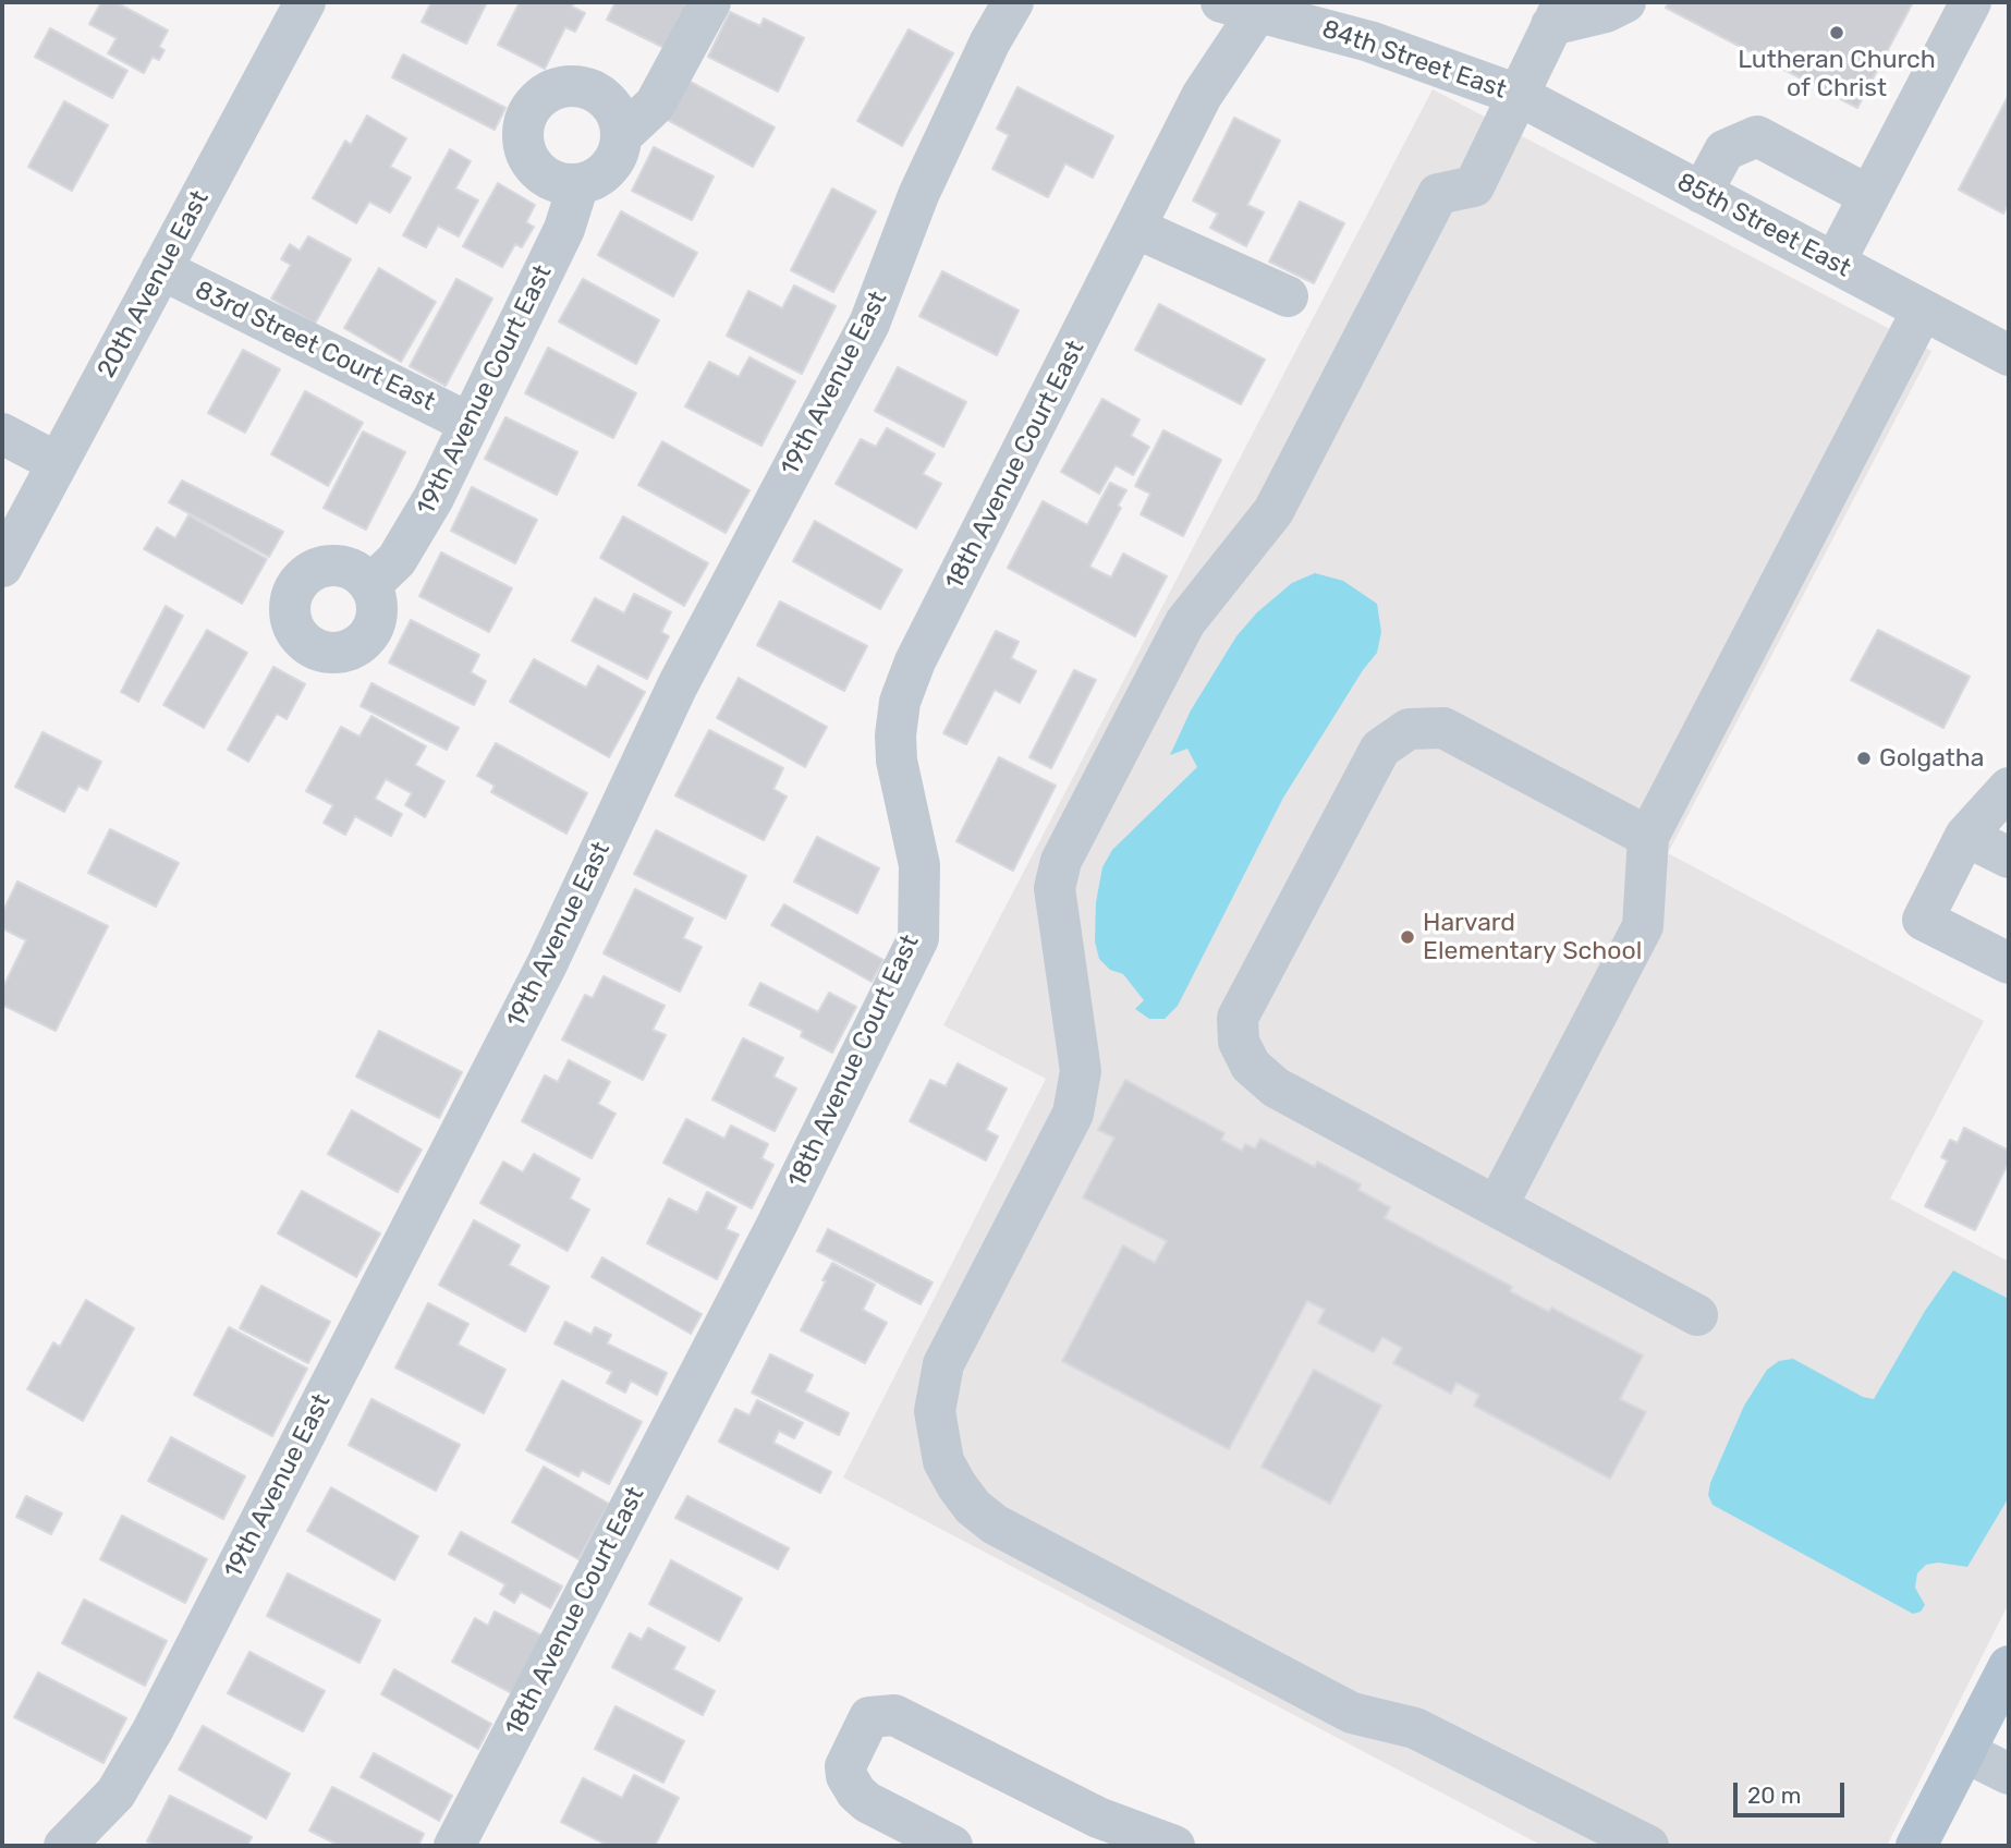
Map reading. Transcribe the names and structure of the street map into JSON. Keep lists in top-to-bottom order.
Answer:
{
  "streets": {
    "street": [
      "84th Street East",
      "85th Street East",
      "20th Avenue East",
      "83rd Street Court East",
      "19th Avenue East",
      "19th Avenue Court East",
      "18th Avenue Court East"
    ]
  },
  "crossings": [
    ["84th Street East", "85th Street East"],
    ["84th Street East", "18th Avenue Court East"],
    ["20th Avenue East", "83rd Street Court East"],
    ["83rd Street Court East", "19th Avenue Court East"]
  ],
  "places": ["Lutheran Church of Christ", "Golgatha", "Harvard Elementary School"],
  "scale_bar": "20 m"
}
